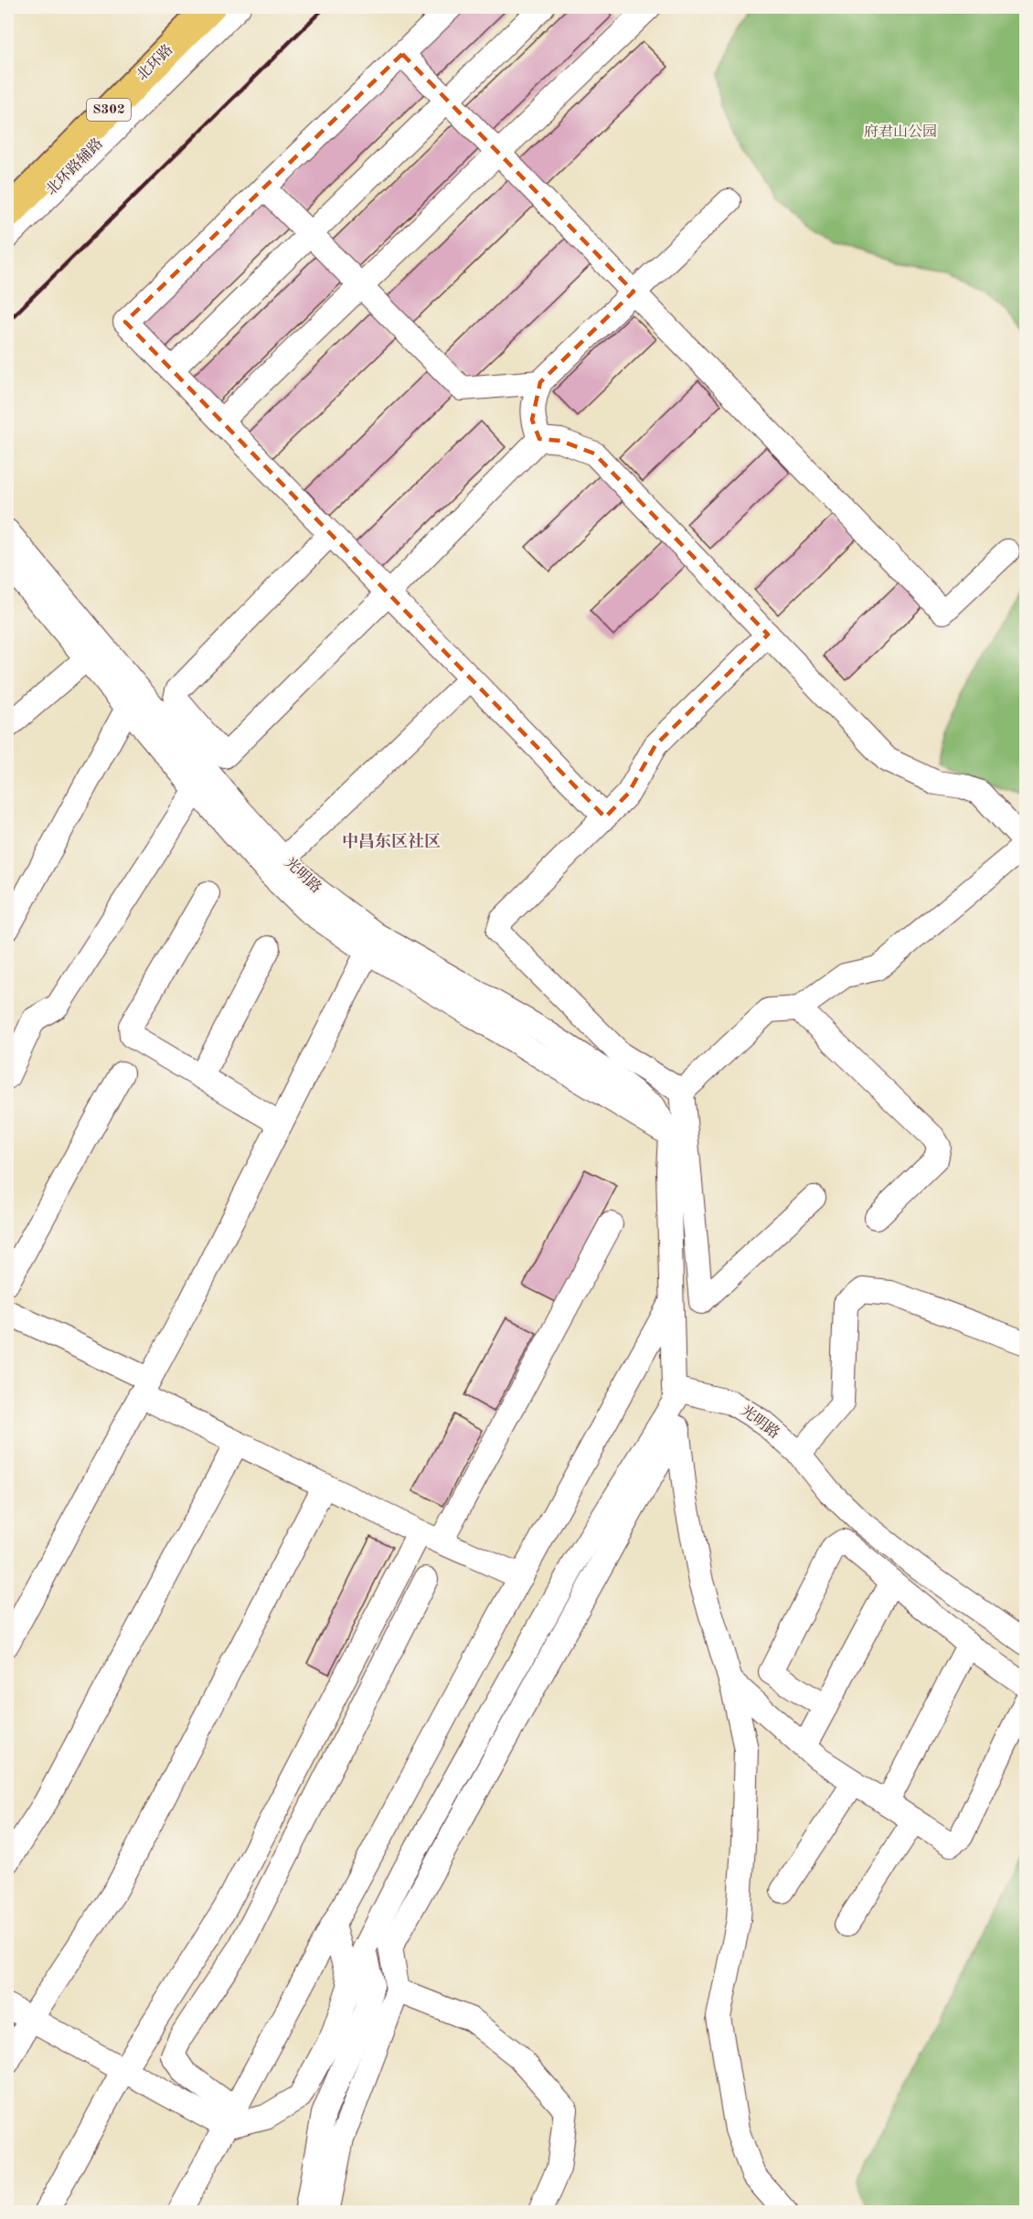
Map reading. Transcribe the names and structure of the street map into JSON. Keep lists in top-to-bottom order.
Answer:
{
  "streets": {
    "highway": ["北环路", "S302"],
    "street": ["北环路辅路", "光明路"]
  },
  "districts": ["中昌东区社区"],
  "parks": ["府君山公园"]
}
